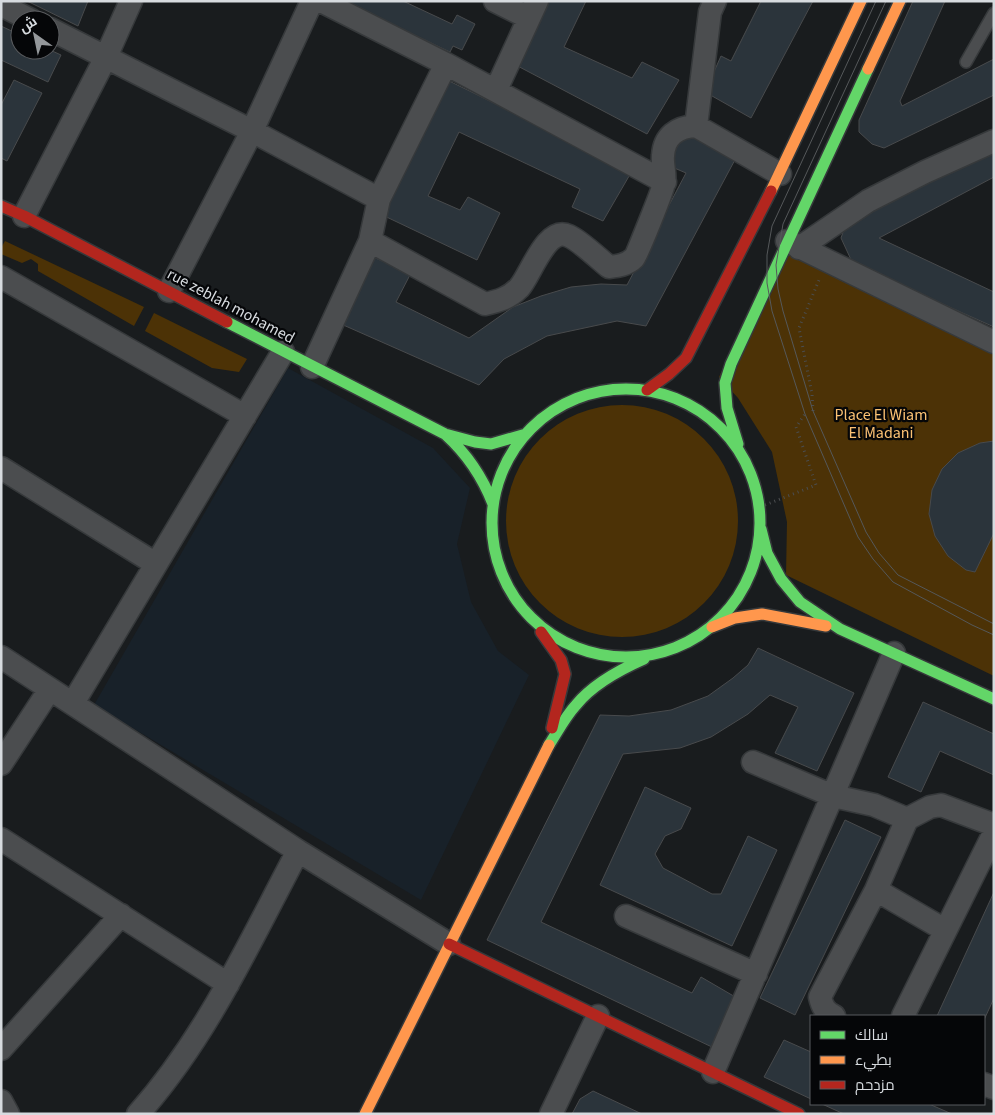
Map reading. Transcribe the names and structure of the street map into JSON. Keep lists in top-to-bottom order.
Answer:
{
  "streets": {
    "main road": ["rue zeblah mohamed"]
  },
  "parks": ["Place El Wiam El Madani"],
  "legend": ["سالك", "بطيء", "مزدحم"],
  "north": "top left"
}
